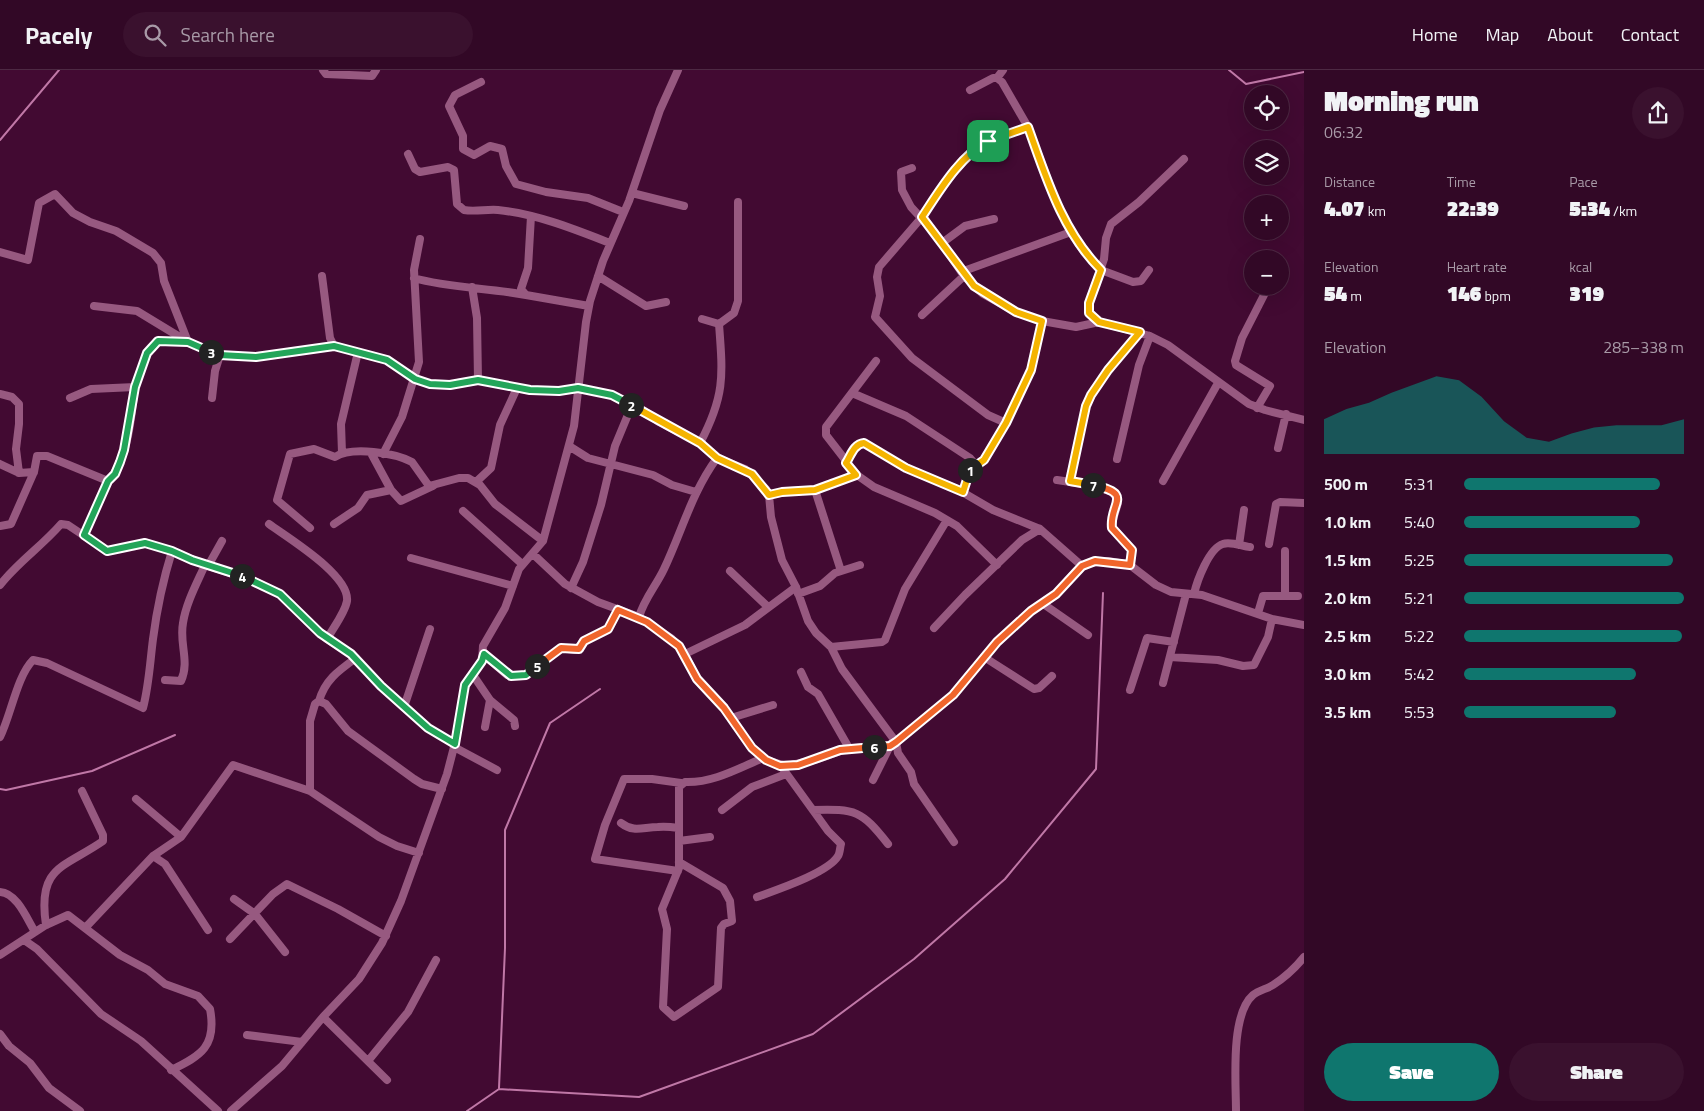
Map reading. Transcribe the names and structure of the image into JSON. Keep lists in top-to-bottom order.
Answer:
{
  "page": {
    "header": "Pacely",
    "search": "Search here",
    "nav": [
      "Home",
      "Map",
      "About",
      "Contact"
    ],
    "heading": ["Morning run", "06:32"],
    "map_buttons": ["+", "−"],
    "stats": [
      ["Distance", "4.07 km"],
      ["Time", "22:39"],
      ["Pace", "5:34 /km"],
      ["Elevation", "54 m"],
      ["Heart rate", "146 bpm"],
      ["kcal", "319"]
    ],
    "chart": ["Elevation", "285–338 m"],
    "pins": [
      "3",
      "2",
      "1",
      "7",
      "4",
      "5",
      "6"
    ],
    "list": [
      {
        "name": "500 m",
        "note": "5:31"
      },
      {
        "name": "1.0 km",
        "note": "5:40"
      },
      {
        "name": "1.5 km",
        "note": "5:25"
      },
      {
        "name": "2.0 km",
        "note": "5:21"
      },
      {
        "name": "2.5 km",
        "note": "5:22"
      },
      {
        "name": "3.0 km",
        "note": "5:42"
      },
      {
        "name": "3.5 km",
        "note": "5:53"
      }
    ],
    "buttons": ["Save", "Share"]
  }
}
